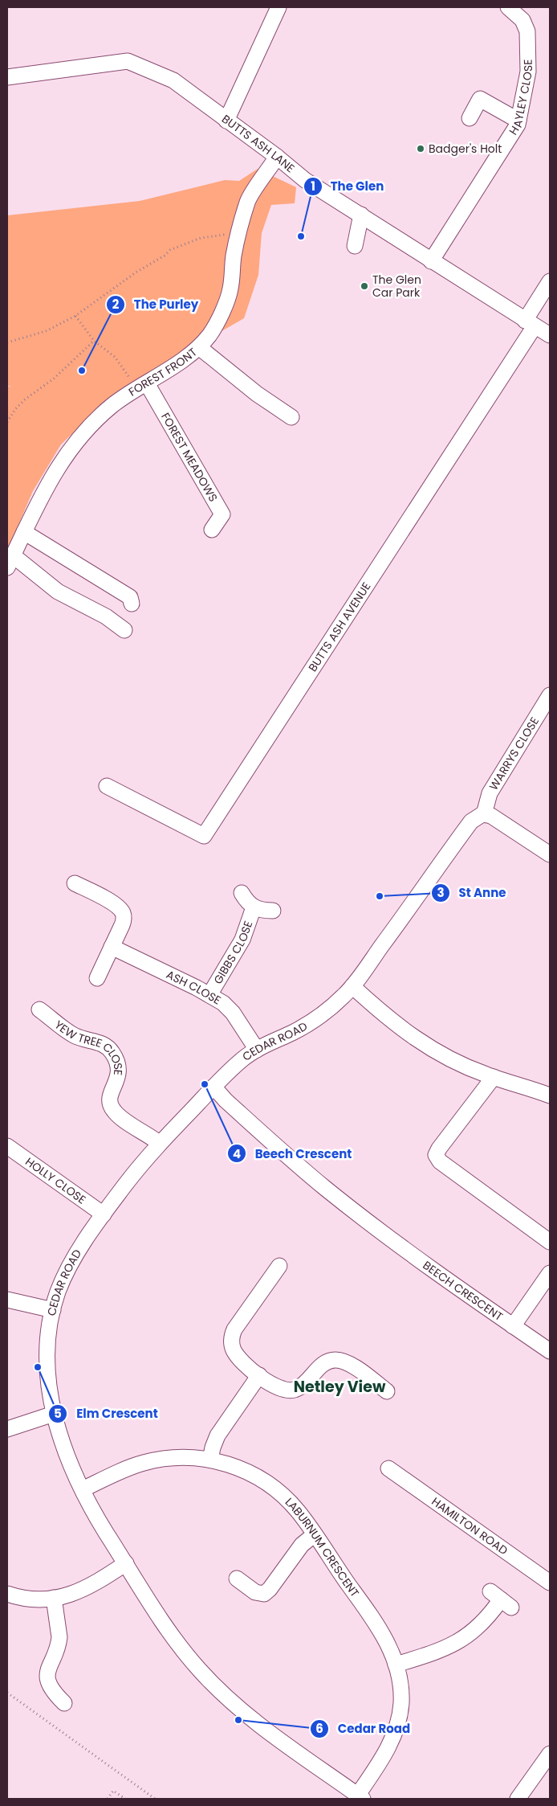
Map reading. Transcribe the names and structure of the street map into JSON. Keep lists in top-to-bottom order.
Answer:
{
  "streets": {
    "street": [
      "HAYLEY CLOSE",
      "BUTTS ASH LANE",
      "FOREST FRONT",
      "FOREST MEADOWS",
      "BUTTS ASH AVENUE",
      "WARRYS CLOSE",
      "GIBBS CLOSE",
      "ASH CLOSE",
      "CEDAR ROAD",
      "YEW TREE CLOSE",
      "HOLLY CLOSE",
      "BEECH CRESCENT",
      "HAMILTON ROAD",
      "LABURNUM CRESCENT"
    ]
  },
  "crossings": [
    ["HAYLEY CLOSE", "BUTTS ASH LANE"],
    ["BUTTS ASH LANE", "FOREST FRONT"],
    ["BUTTS ASH LANE", "BUTTS ASH AVENUE"],
    ["FOREST FRONT", "FOREST MEADOWS"],
    ["WARRYS CLOSE", "CEDAR ROAD"],
    ["GIBBS CLOSE", "ASH CLOSE"],
    ["ASH CLOSE", "CEDAR ROAD"],
    ["CEDAR ROAD", "YEW TREE CLOSE"],
    ["CEDAR ROAD", "HOLLY CLOSE"],
    ["CEDAR ROAD", "BEECH CRESCENT"],
    ["CEDAR ROAD", "LABURNUM CRESCENT"]
  ],
  "districts": ["Netley View"],
  "places": [
    "Badger's Holt",
    "The Glen",
    "The Glen Car Park",
    "The Purley",
    "St Anne",
    "Beech Crescent",
    "Elm Crescent",
    "Cedar Road"
  ]
}
